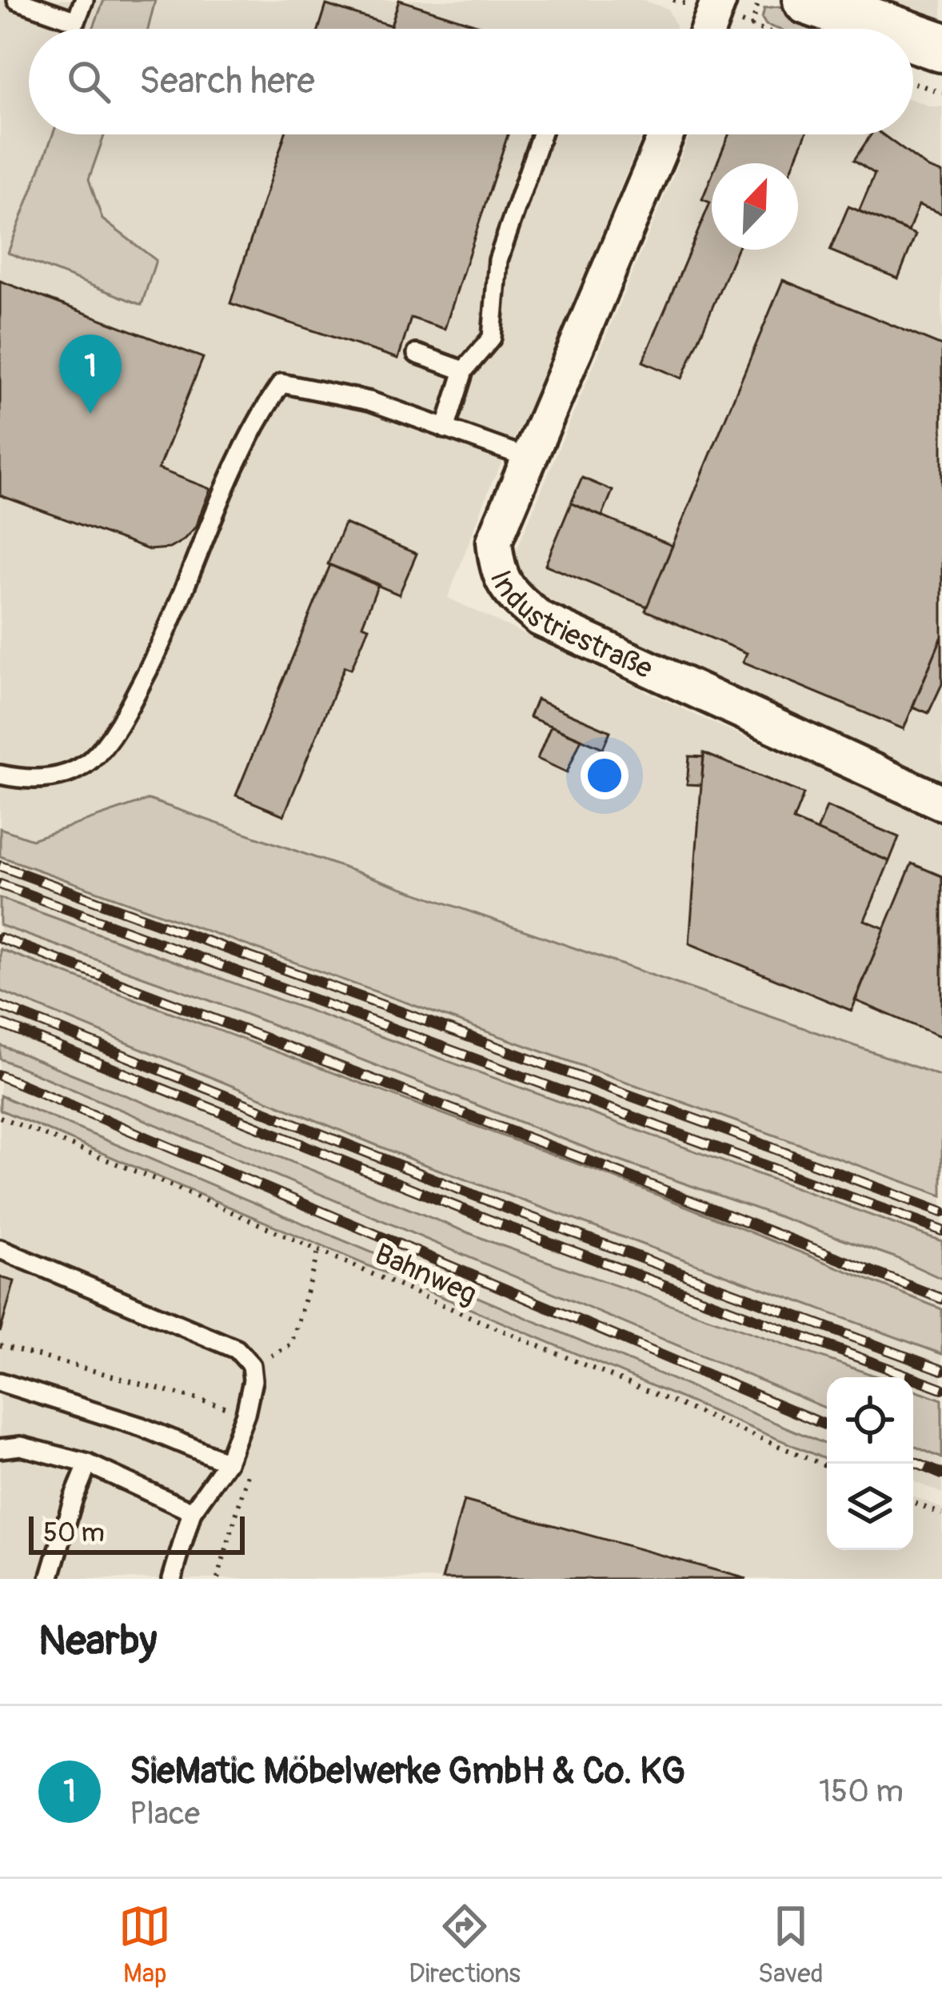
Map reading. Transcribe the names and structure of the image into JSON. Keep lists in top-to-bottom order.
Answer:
{
  "streets": {
    "street": ["Industriestraße"],
    "path": ["Bahnweg"]
  },
  "scale_bar": "50 m",
  "north": "top right",
  "page": {
    "search": "Search here",
    "pins": "1",
    "scale": "50 m",
    "heading": "Nearby",
    "list": [
      {
        "mark": "1",
        "name": "SieMatic Möbelwerke GmbH & Co. KG",
        "note": "Place",
        "value": "150 m"
      }
    ],
    "nav": ["Map", "Directions", "Saved"]
  }
}
